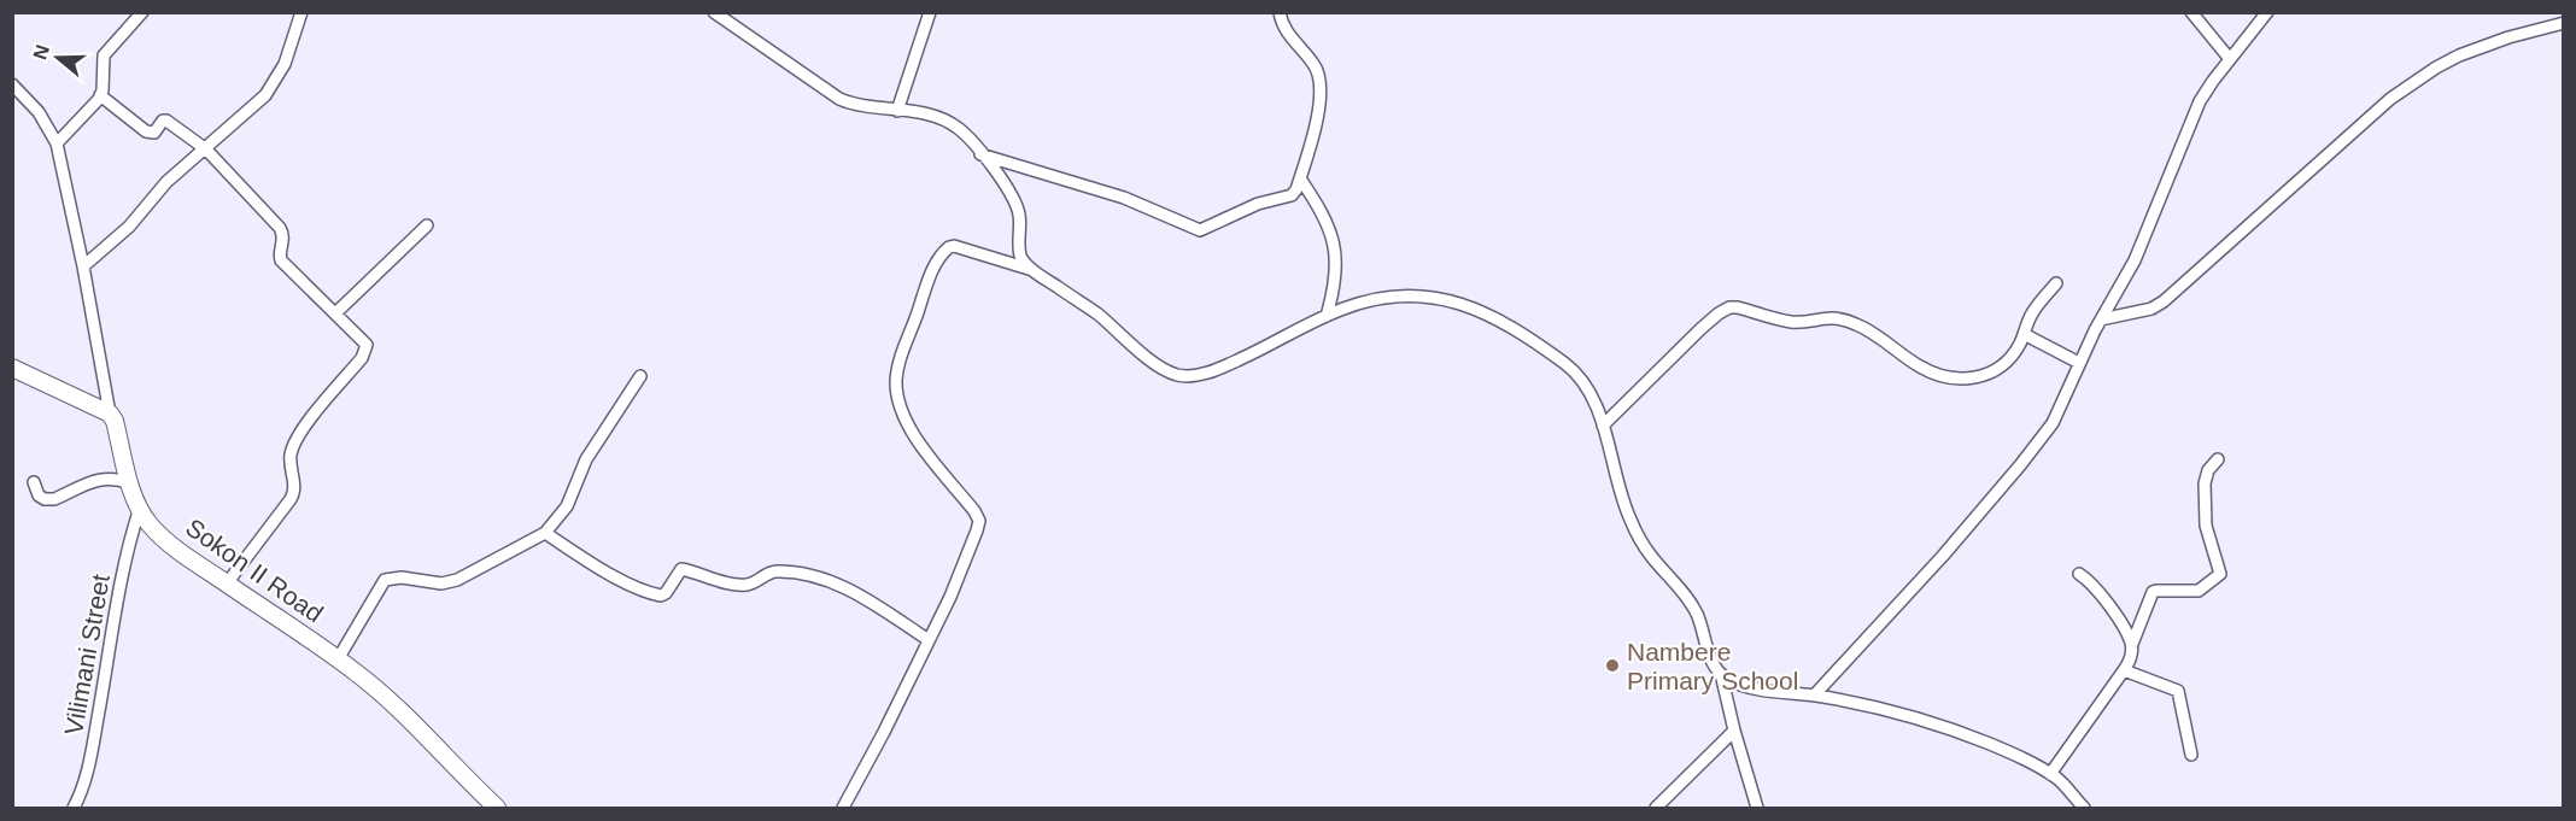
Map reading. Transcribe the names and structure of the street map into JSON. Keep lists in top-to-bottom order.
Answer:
{
  "streets": {
    "street": ["Sokon II Road", "Vilimani Street"]
  },
  "crossings": [
    ["Sokon II Road", "Vilimani Street"]
  ],
  "places": ["Nambere Primary School"],
  "north": "left"
}
